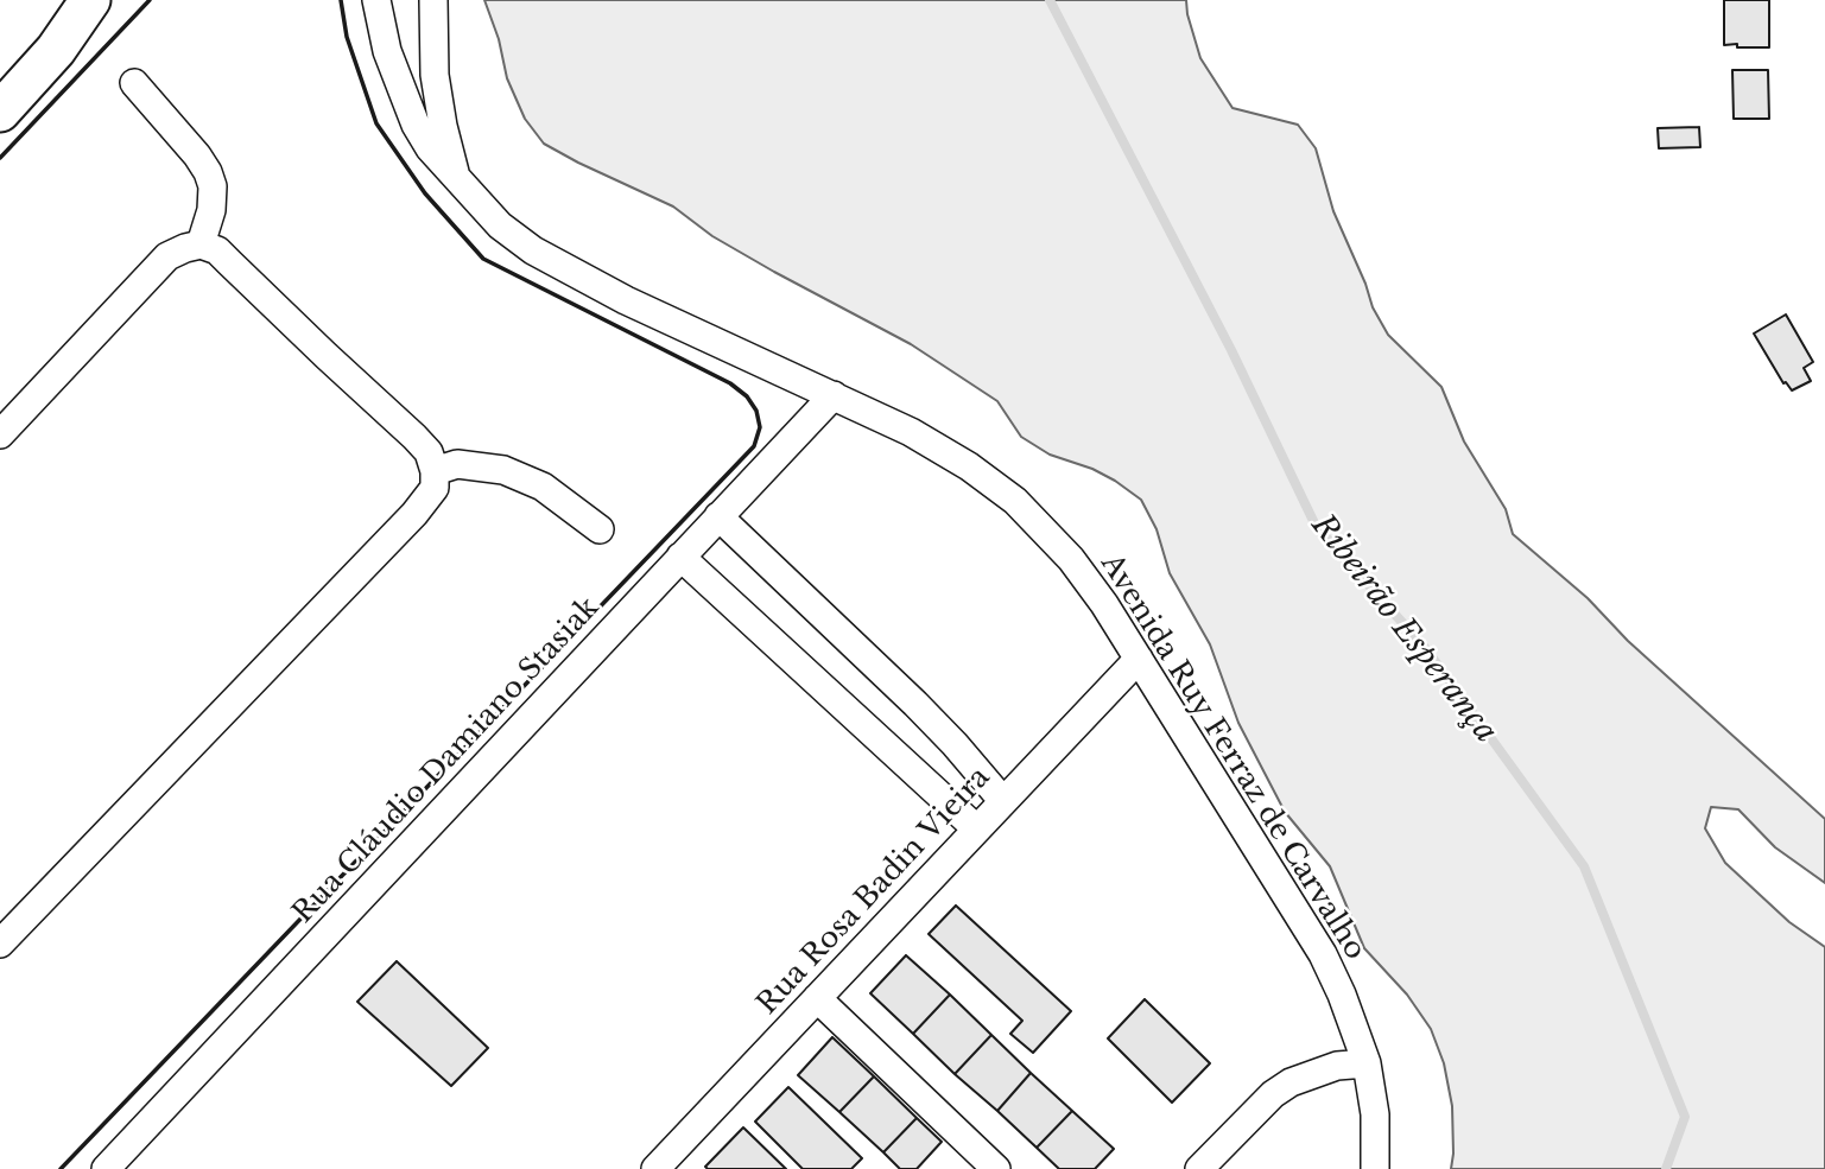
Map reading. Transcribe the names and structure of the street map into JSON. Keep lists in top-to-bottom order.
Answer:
{
  "streets": {
    "street": ["Avenida Ruy Ferraz de Carvalho", "Rua Cláudio Damiano Stasiak", "Rua Rosa Badin Vieira"]
  },
  "crossings": [
    ["Avenida Ruy Ferraz de Carvalho", "Rua Cláudio Damiano Stasiak"],
    ["Avenida Ruy Ferraz de Carvalho", "Rua Rosa Badin Vieira"]
  ],
  "water": ["Ribeirão Esperança"]
}
